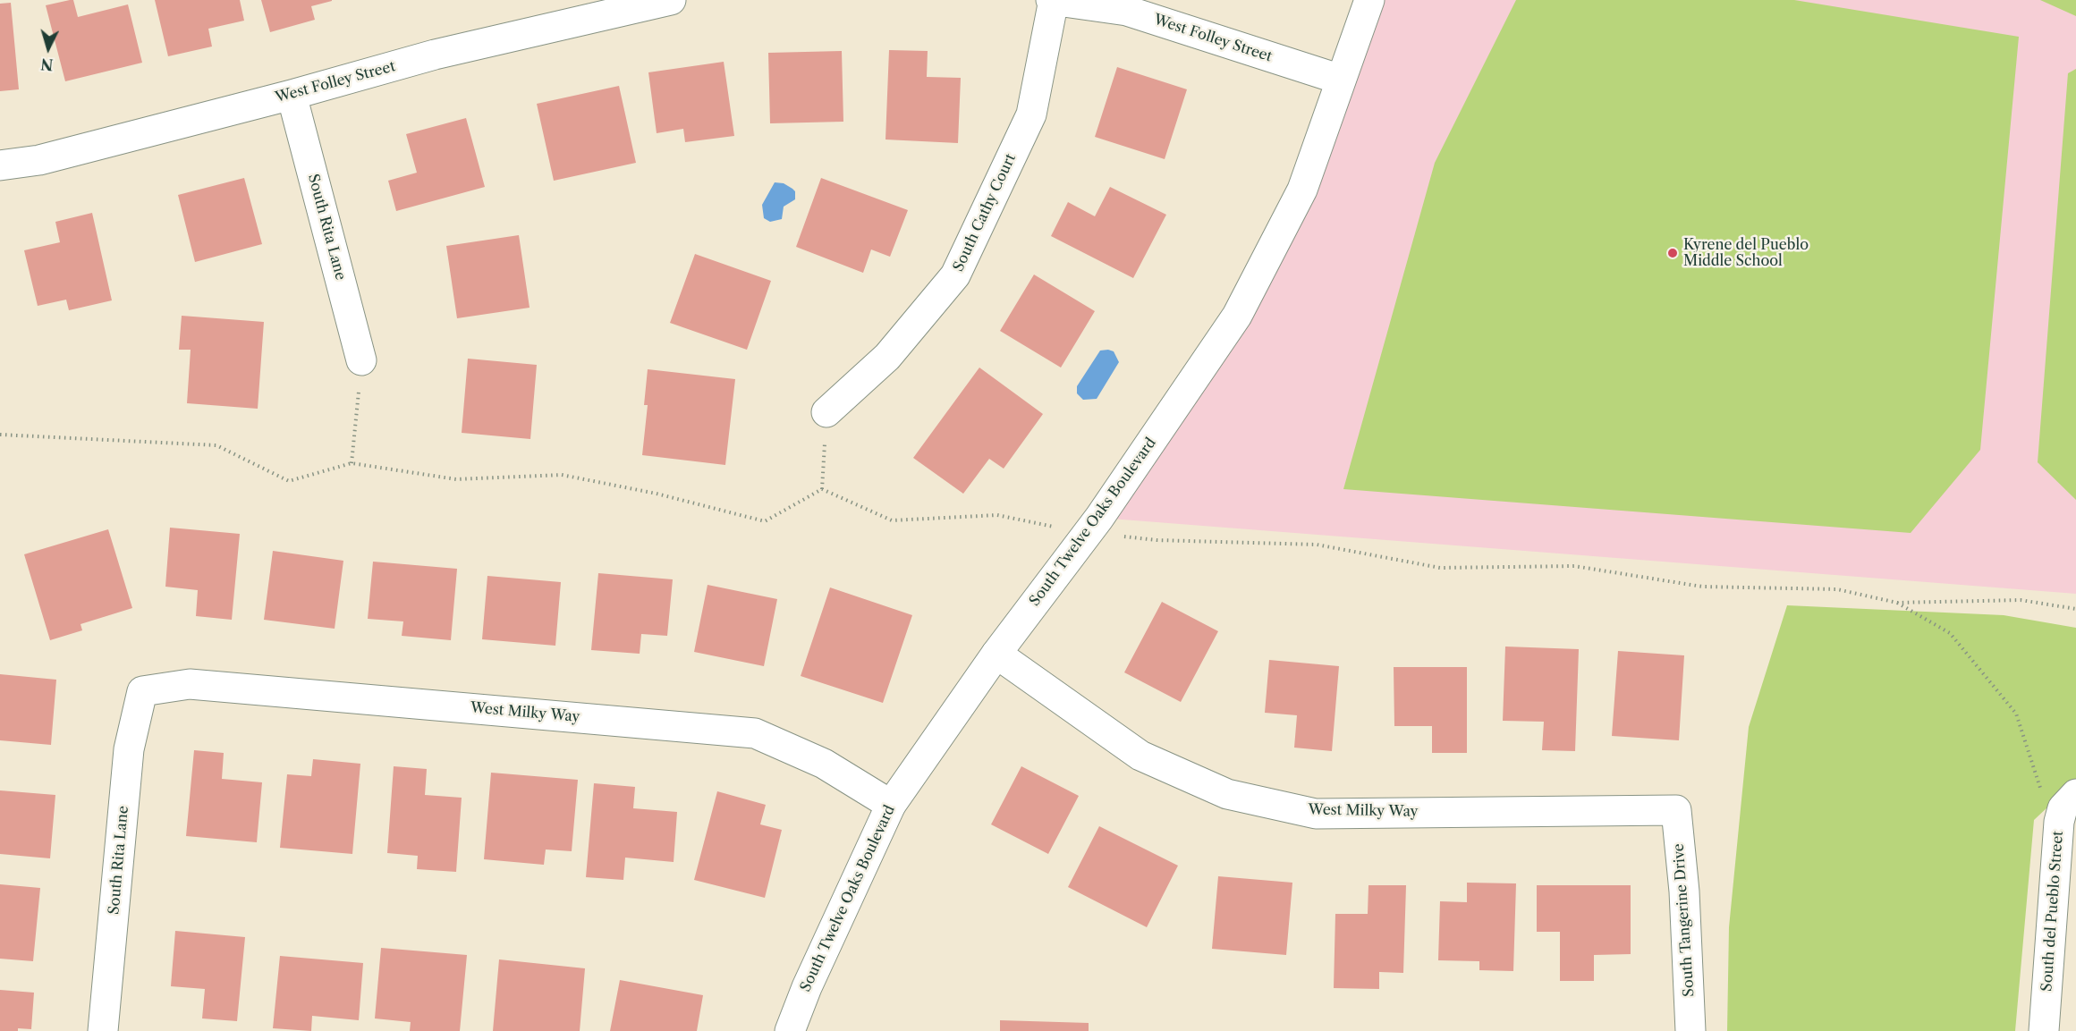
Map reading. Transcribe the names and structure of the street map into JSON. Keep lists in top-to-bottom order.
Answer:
{
  "streets": {
    "street": [
      "West Folley Street",
      "South Cathy Court",
      "South Rita Lane",
      "South Twelve Oaks Boulevard",
      "West Milky Way",
      "South del Pueblo Street",
      "South Tangerine Drive"
    ]
  },
  "crossings": [
    ["West Folley Street", "South Cathy Court"],
    ["West Folley Street", "South Rita Lane"],
    ["West Folley Street", "South Twelve Oaks Boulevard"],
    ["South Rita Lane", "West Milky Way"],
    ["South Twelve Oaks Boulevard", "West Milky Way"],
    ["West Milky Way", "South Tangerine Drive"]
  ],
  "places": ["Kyrene del Pueblo Middle School"],
  "north": "bottom"
}
